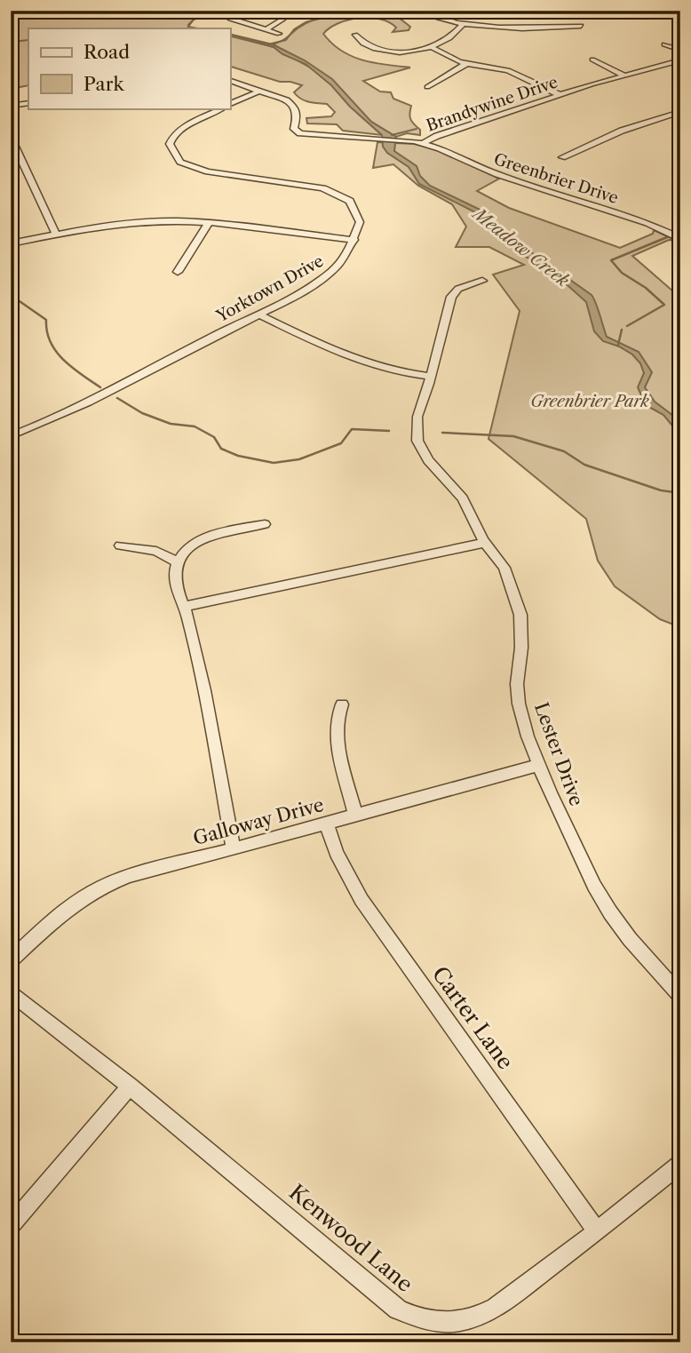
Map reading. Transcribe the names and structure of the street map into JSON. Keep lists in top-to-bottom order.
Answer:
{
  "streets": {
    "street": [
      "Brandywine Drive",
      "Greenbrier Drive",
      "Yorktown Drive",
      "Lester Drive",
      "Galloway Drive",
      "Carter Lane",
      "Kenwood Lane"
    ]
  },
  "crossings": [
    ["Brandywine Drive", "Greenbrier Drive"],
    ["Lester Drive", "Galloway Drive"],
    ["Galloway Drive", "Carter Lane"],
    ["Carter Lane", "Kenwood Lane"]
  ],
  "water": ["Meadow Creek"],
  "parks": ["Greenbrier Park"],
  "legend": ["Road", "Park"]
}
